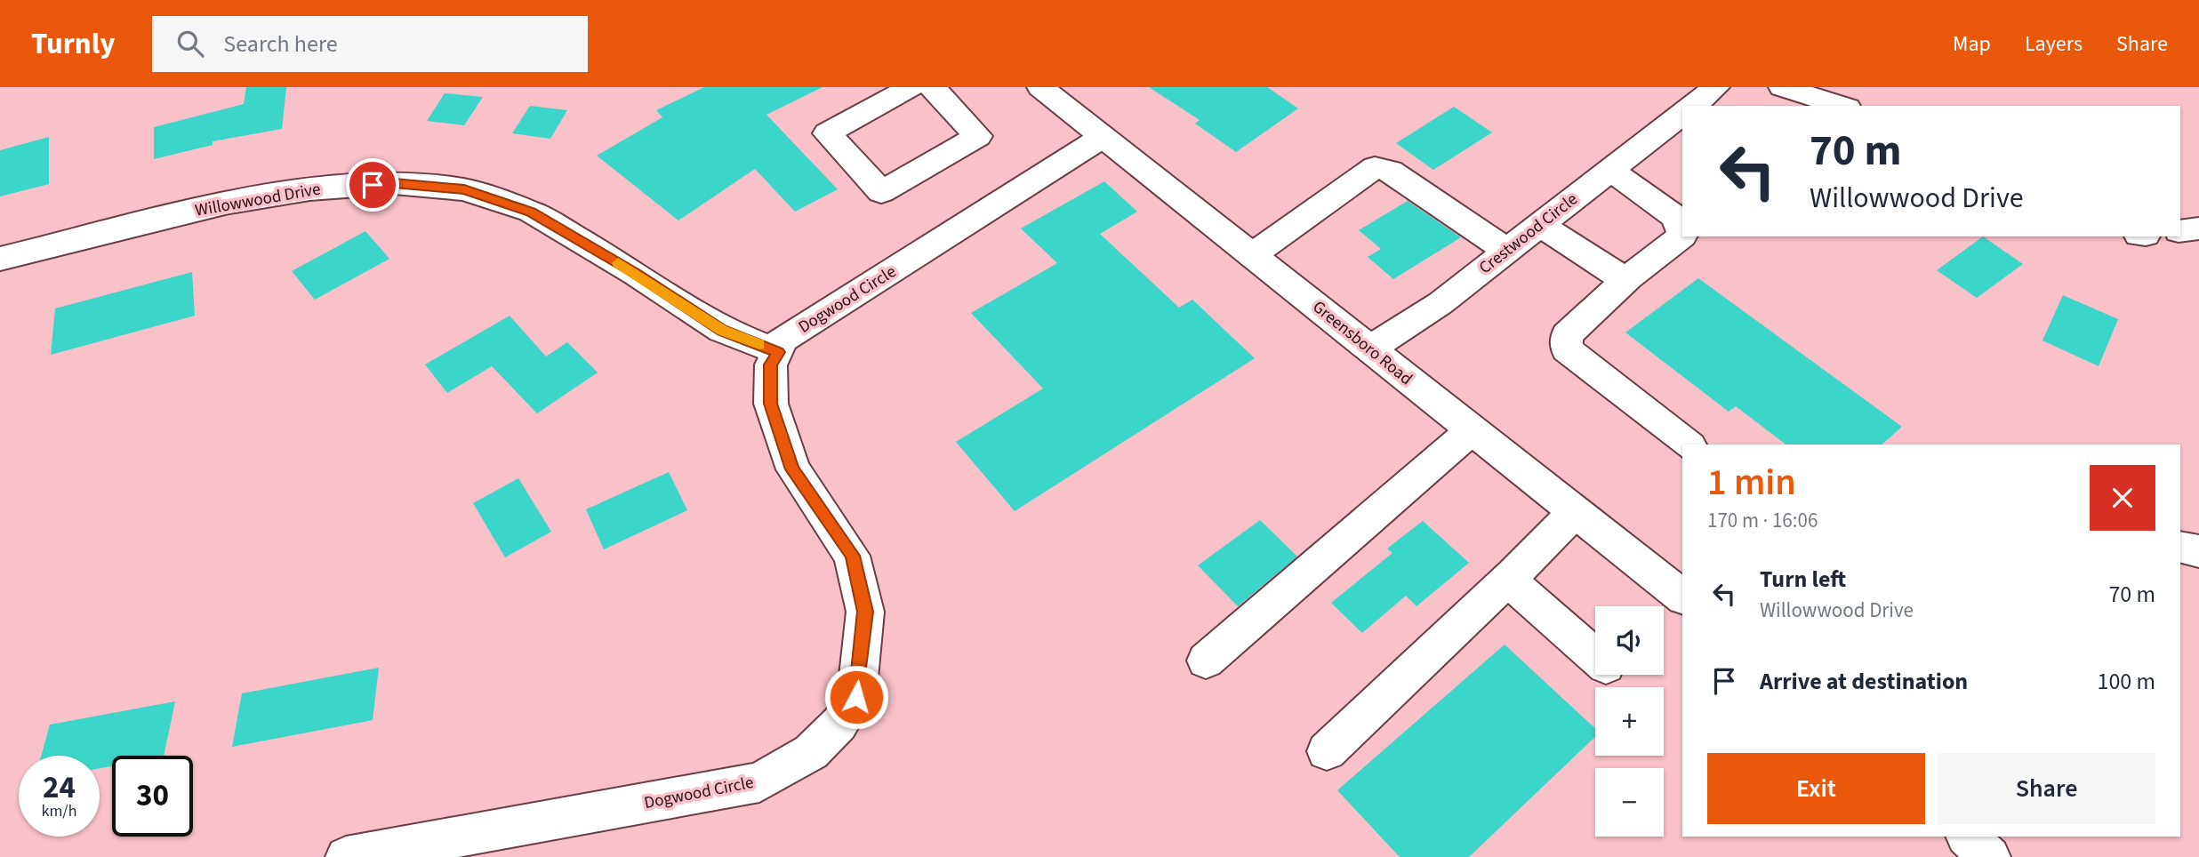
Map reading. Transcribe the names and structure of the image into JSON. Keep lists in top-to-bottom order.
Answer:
{
  "streets": {
    "street": [
      "Willowwood Drive",
      "Crestwood Circle",
      "Dogwood Circle",
      "Greensboro Road"
    ]
  },
  "crossings": [
    ["Willowwood Drive", "Dogwood Circle"],
    ["Crestwood Circle", "Greensboro Road"],
    ["Dogwood Circle", "Greensboro Road"]
  ],
  "page": {
    "header": "Turnly",
    "search": "Search here",
    "nav": ["Map", "Layers", "Share"],
    "turn": ["70 m", "Willowwood Drive"],
    "heading": ["1 min", "170 m · 16:06"],
    "list": [
      {
        "name": "Turn left",
        "note": "Willowwood Drive",
        "value": "70 m"
      },
      {
        "name": "Arrive at destination",
        "value": "100 m"
      }
    ],
    "map_buttons": ["+", "−"],
    "buttons": ["Exit", "Share"],
    "speed": "24 km/h",
    "limit": "30"
  }
}
